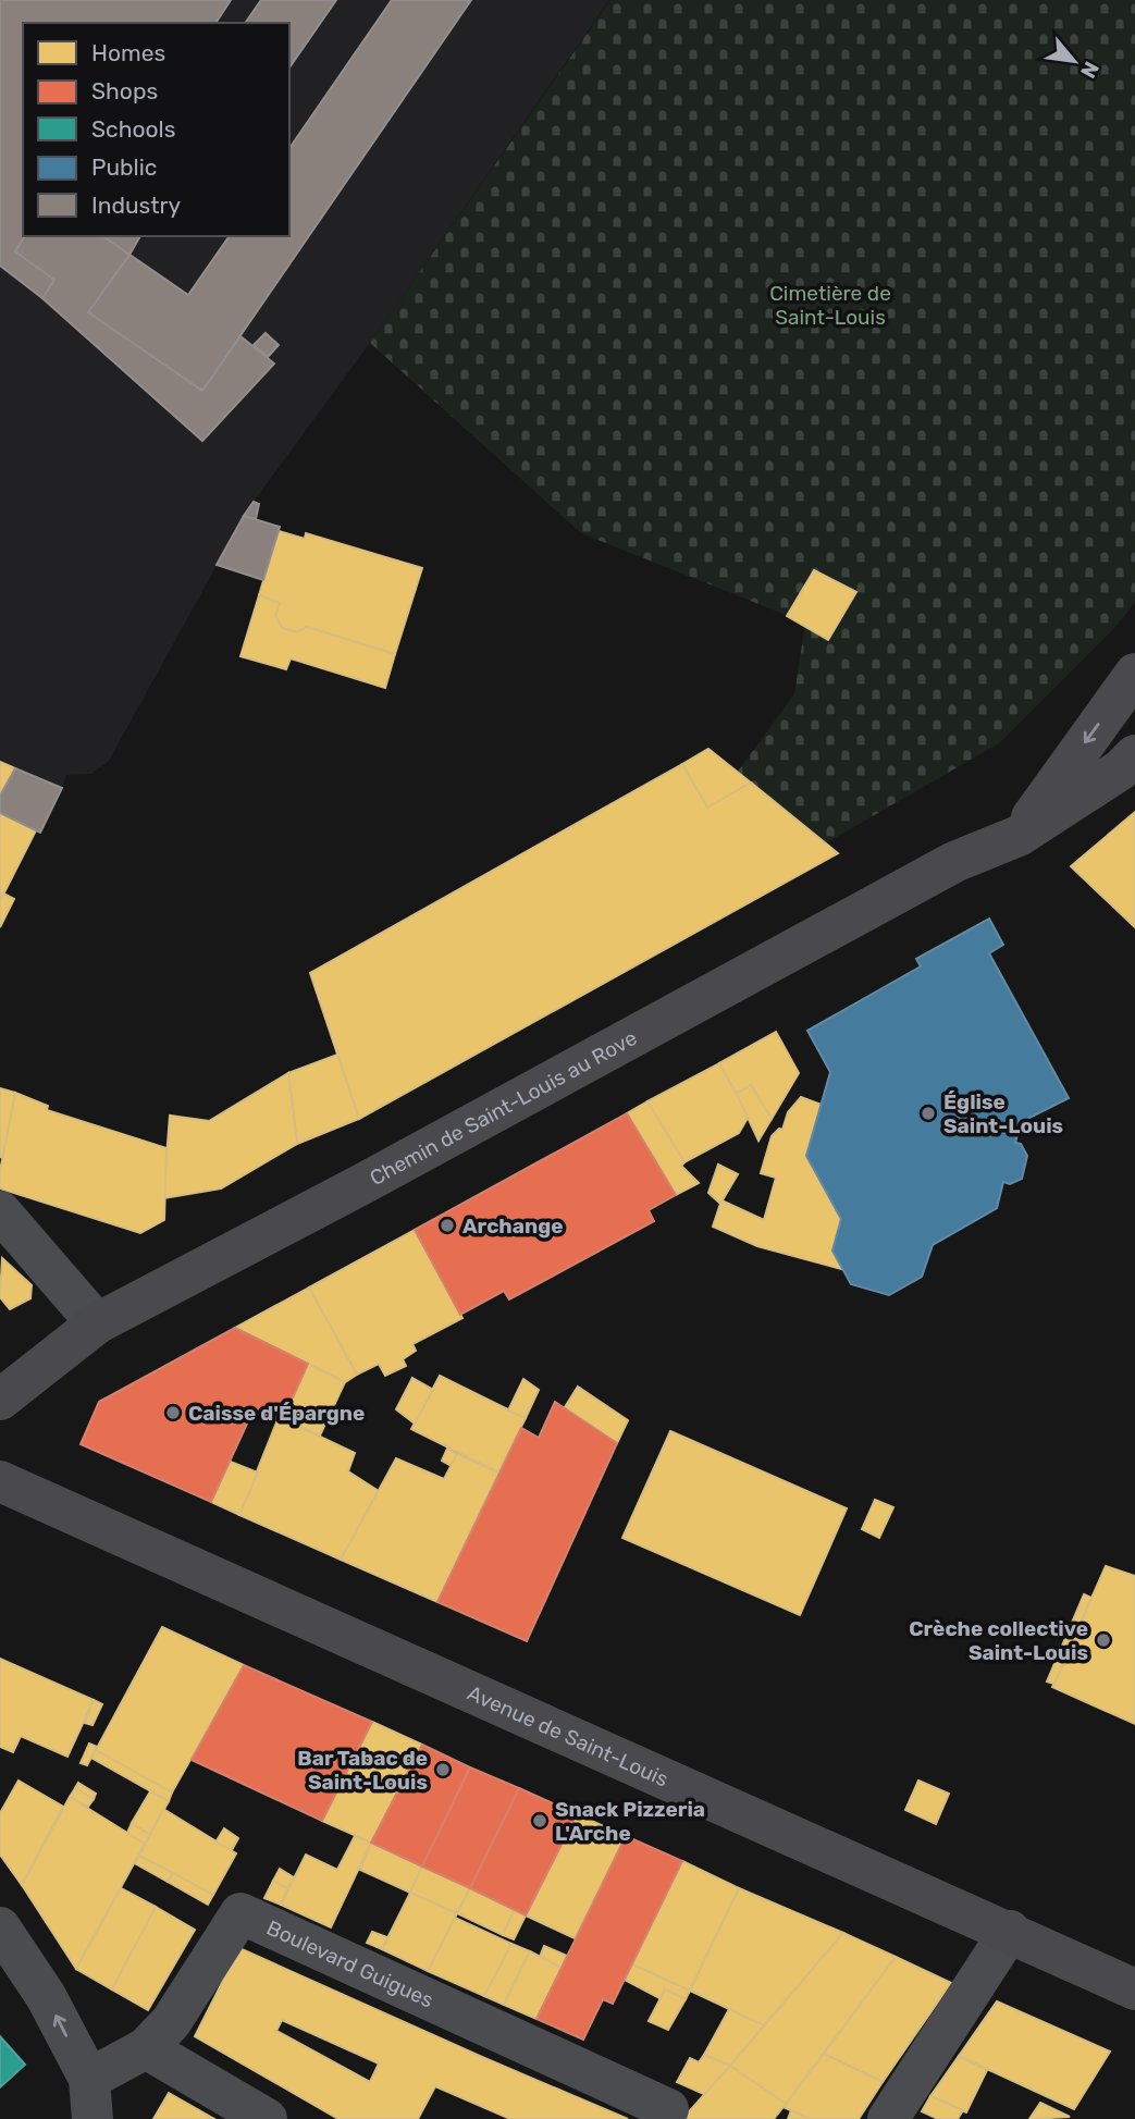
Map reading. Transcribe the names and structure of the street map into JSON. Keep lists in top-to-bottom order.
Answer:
{
  "streets": {
    "street": ["Chemin de Saint-Louis au Rove", "Avenue de Saint-Louis", "Boulevard Guigues"]
  },
  "parks": ["Cimetière de Saint-Louis"],
  "places": [
    "Église Saint-Louis",
    "Archange",
    "Caisse d'Épargne",
    "Crèche collective Saint-Louis",
    "Bar Tabac de Saint-Louis",
    "Snack Pizzeria L'Arche"
  ],
  "legend": [
    "Homes",
    "Shops",
    "Schools",
    "Public",
    "Industry"
  ],
  "north": "bottom right"
}
